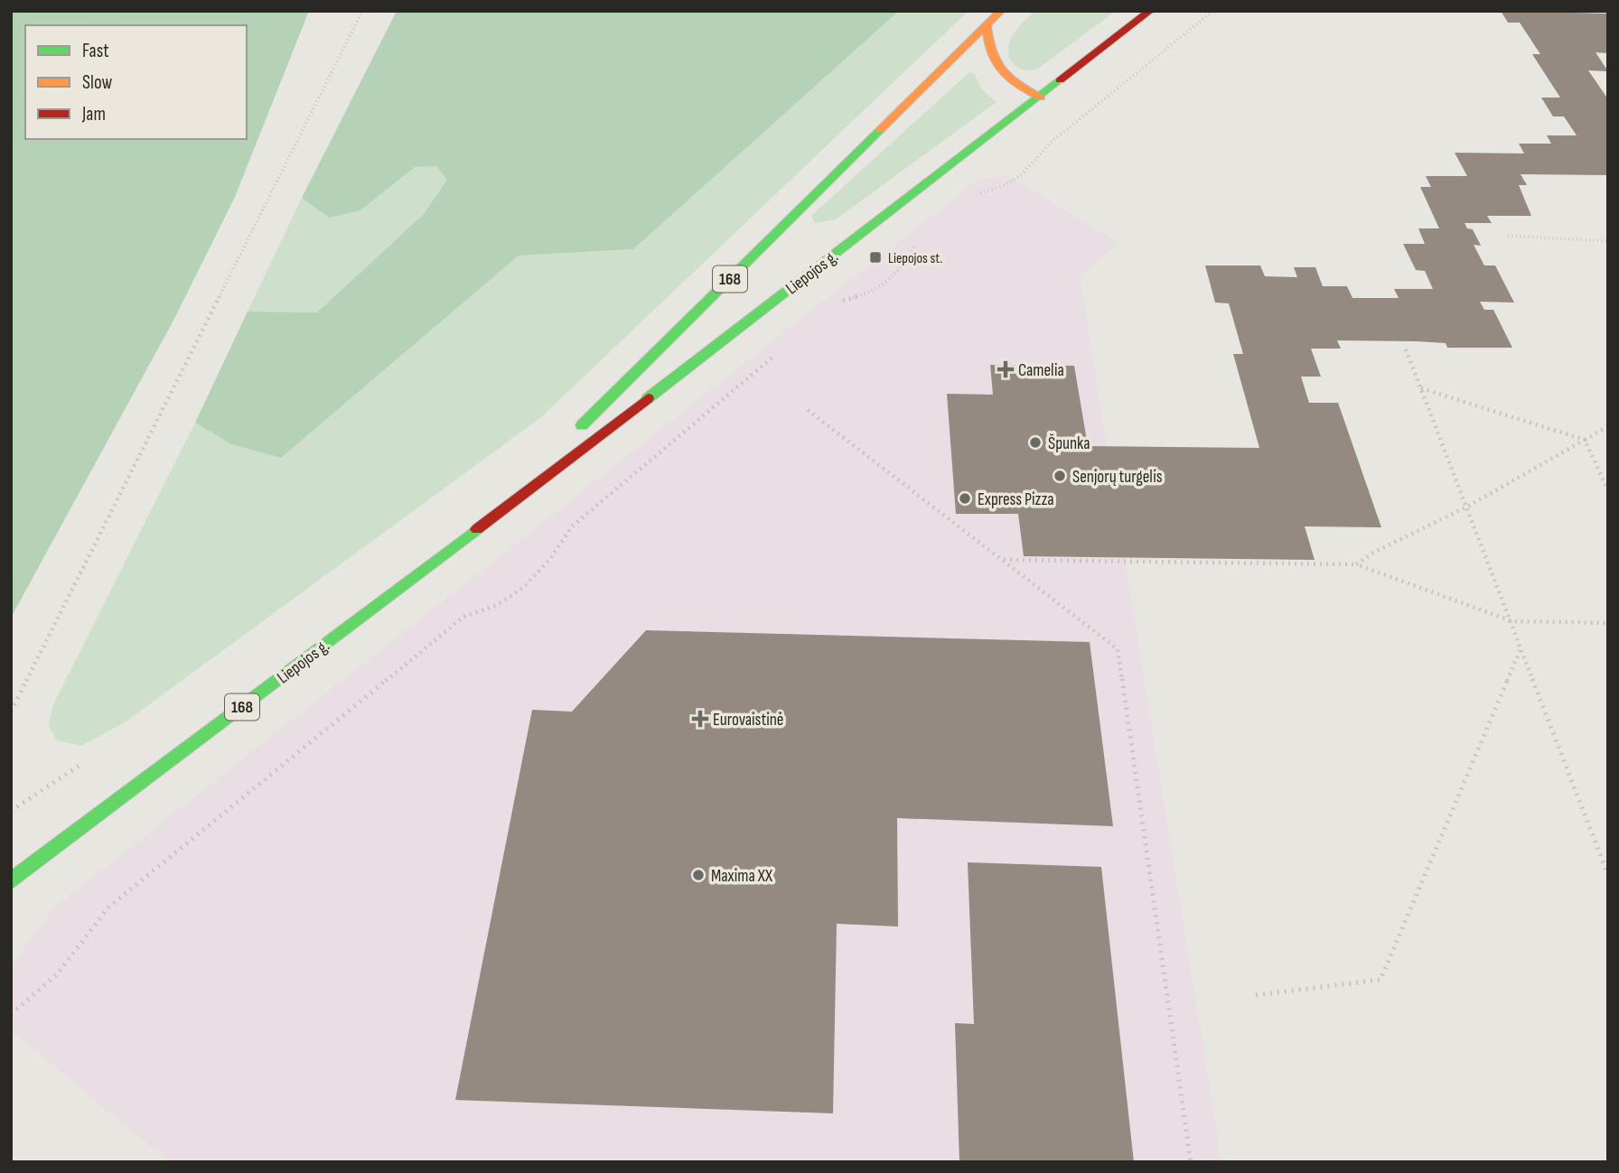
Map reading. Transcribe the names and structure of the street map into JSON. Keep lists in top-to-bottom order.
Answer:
{
  "streets": {
    "main road": ["Liepojos g.", "168"]
  },
  "places": {
    "transit": ["Liepojos st."],
    "health": ["Camelia", "Eurovaistinė"],
    "other": [
      "Špunka",
      "Senjorų turgelis",
      "Express Pizza",
      "Maxima XX"
    ]
  },
  "legend": ["Fast", "Slow", "Jam"]
}
